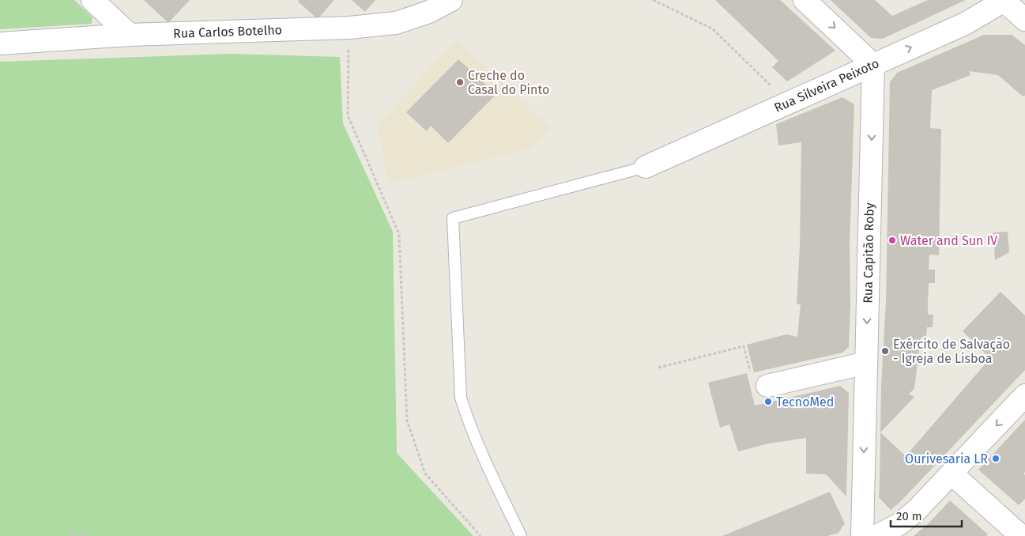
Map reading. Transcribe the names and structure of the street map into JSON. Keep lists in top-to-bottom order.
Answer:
{
  "streets": {
    "street": ["Rua Carlos Botelho", "Rua Silveira Peixoto", "Rua Capitão Roby"]
  },
  "crossings": [
    ["Rua Silveira Peixoto", "Rua Capitão Roby"]
  ],
  "one_way": ["Rua Silveira Peixoto", "Rua Capitão Roby"],
  "places": [
    "Creche do Casal do Pinto",
    "Water and Sun IV",
    "Exército de Salvação - Igreja de Lisboa",
    "TecnoMed",
    "Ourivesaria LR"
  ],
  "scale_bar": "20 m"
}
